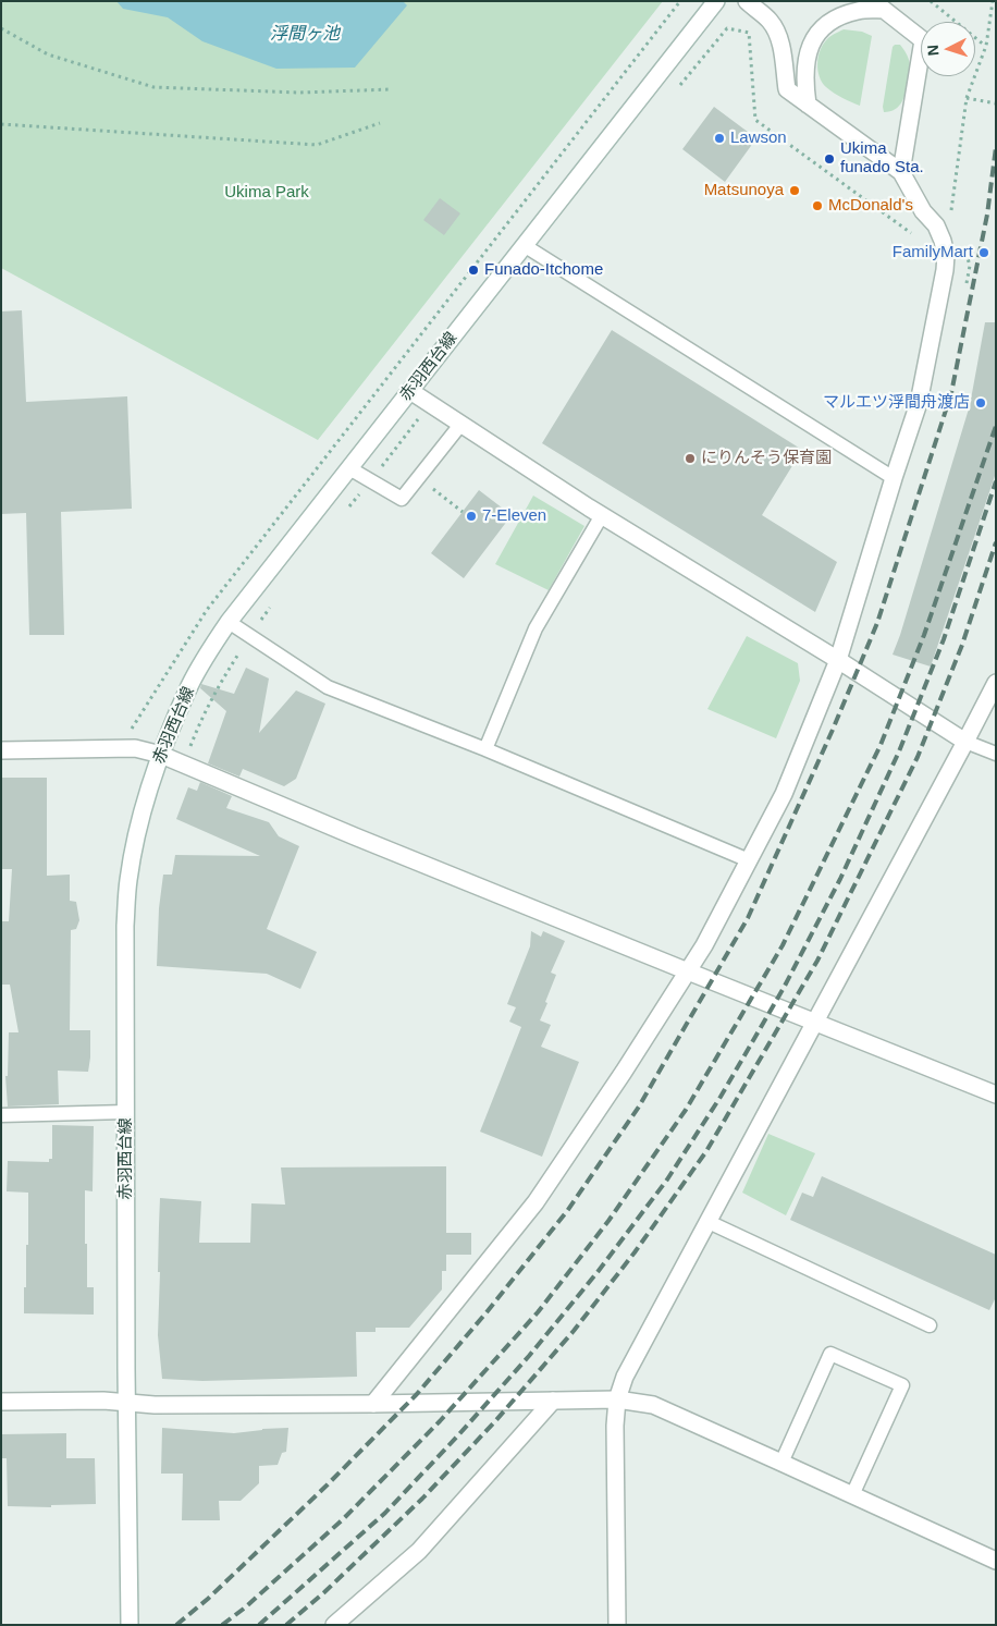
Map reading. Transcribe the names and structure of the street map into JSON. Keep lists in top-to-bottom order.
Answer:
{
  "streets": {
    "street": ["赤羽西台線"]
  },
  "water": ["浮間ヶ池"],
  "parks": ["Ukima Park"],
  "places": [
    "Lawson",
    "Ukima funado Sta.",
    "Matsunoya",
    "McDonald's",
    "FamilyMart",
    "Funado-Itchome",
    "マルエツ浮間舟渡店",
    "にりんそう保育園",
    "7-Eleven"
  ],
  "north": "left"
}
